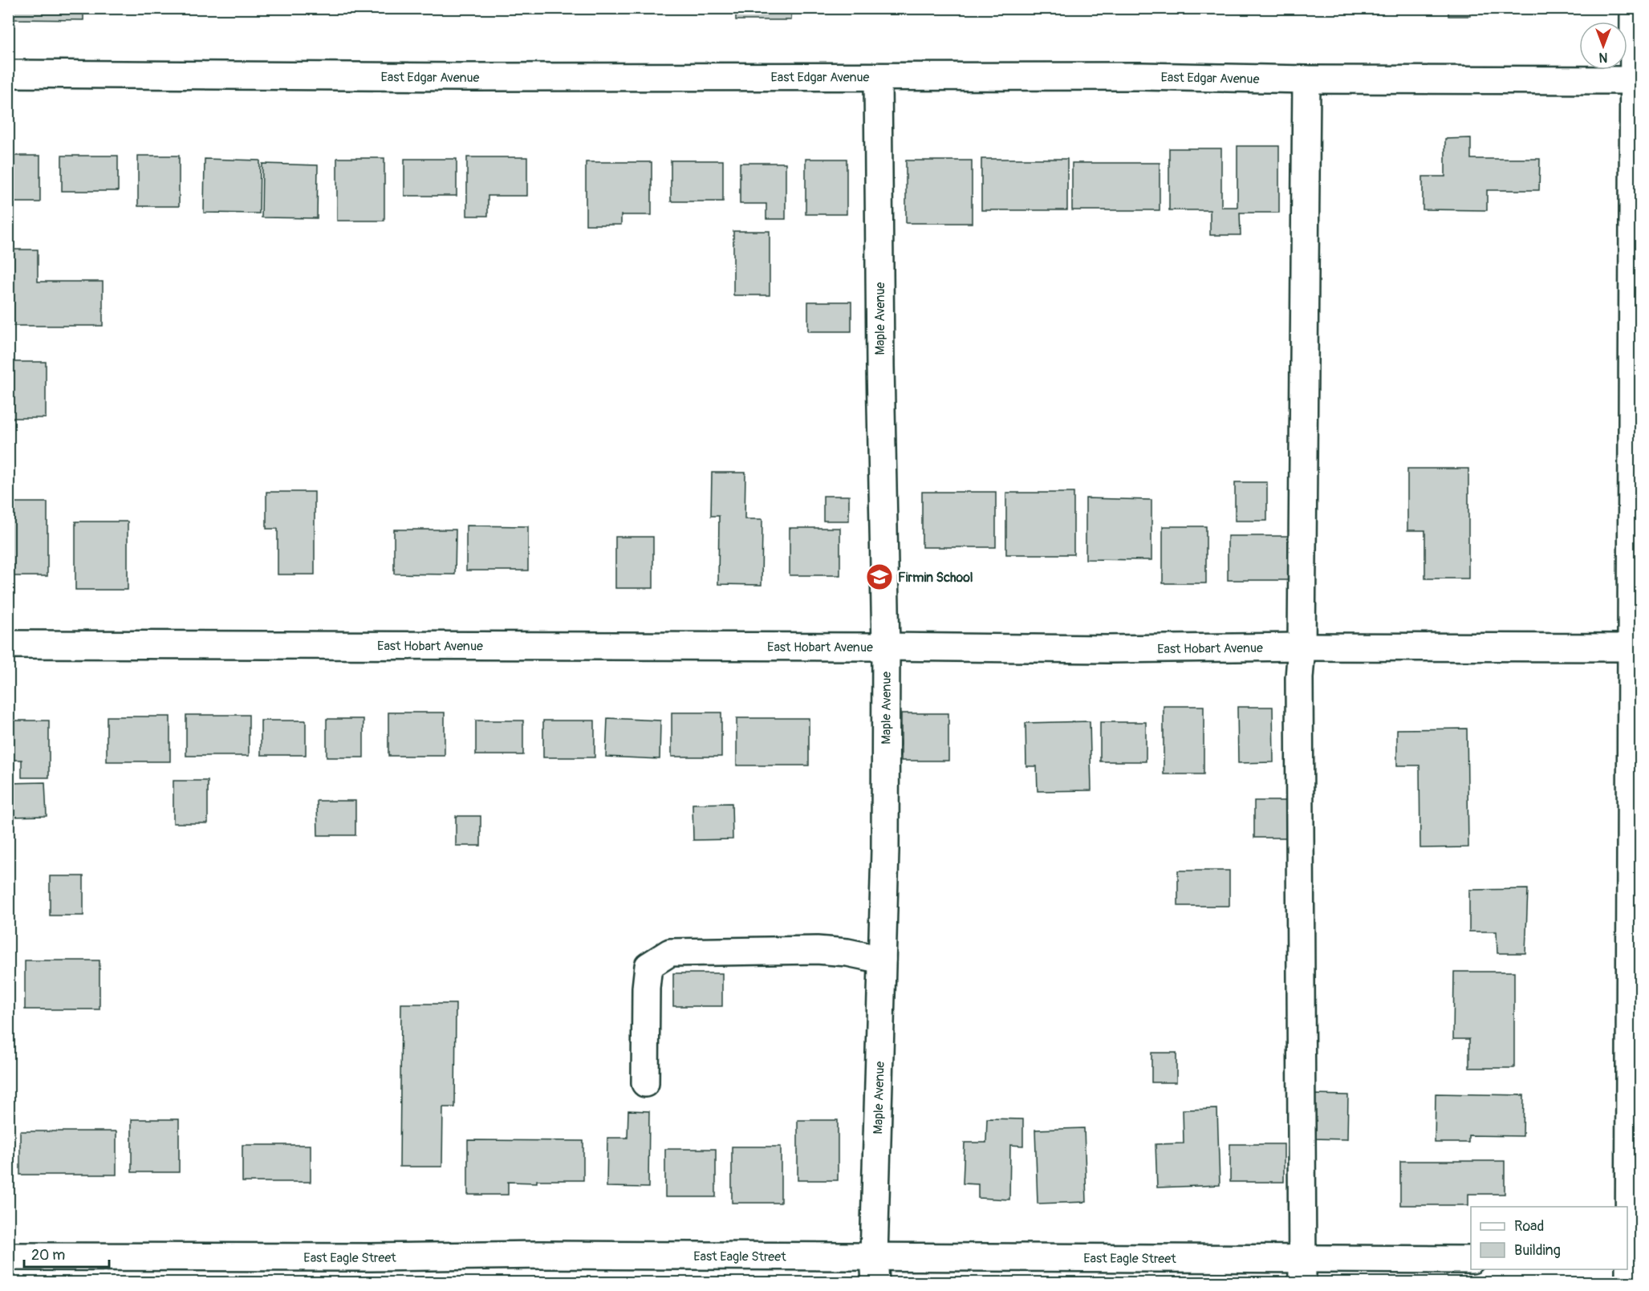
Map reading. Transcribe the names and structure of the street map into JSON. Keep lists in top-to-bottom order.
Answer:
{
  "streets": {
    "street": [
      "East Edgar Avenue",
      "Maple Avenue",
      "East Hobart Avenue",
      "East Eagle Street"
    ]
  },
  "crossings": [
    ["East Edgar Avenue", "Maple Avenue"],
    ["Maple Avenue", "East Hobart Avenue"],
    ["Maple Avenue", "East Eagle Street"]
  ],
  "places": {
    "school or university": ["Firmin School"]
  },
  "legend": ["Road", "Building"],
  "scale_bar": "20 m",
  "north": "bottom"
}
